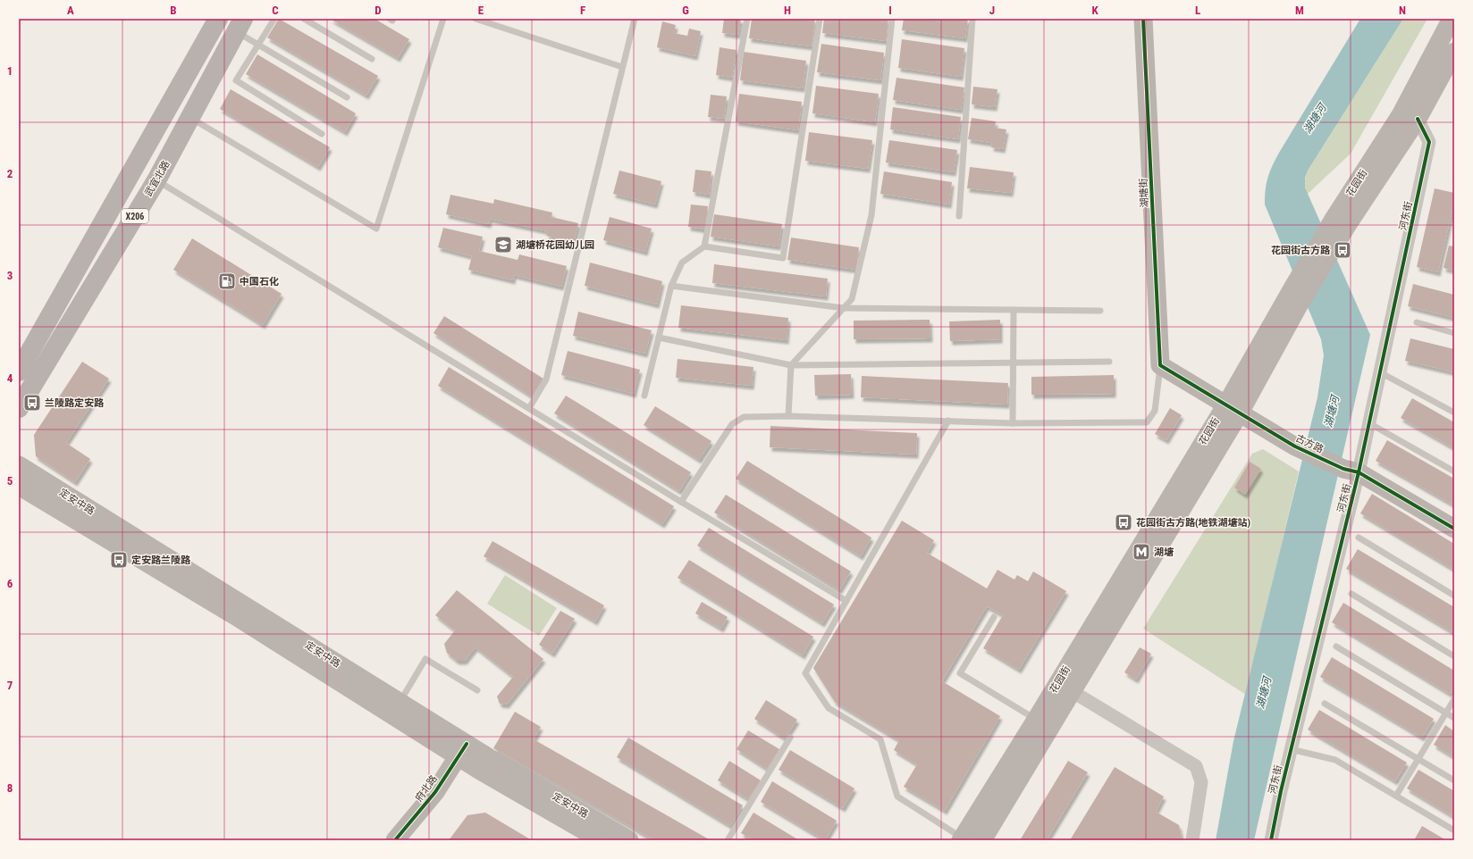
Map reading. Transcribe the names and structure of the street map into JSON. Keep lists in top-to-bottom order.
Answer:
{
  "streets": {
    "main road": [
      "武宜北路",
      "花园街",
      "湖塘街",
      "X206",
      "古方路",
      "定安中路",
      "府北路"
    ],
    "street": ["河东街"]
  },
  "crossings": [
    ["花园街", "河东街"],
    ["花园街", "古方路"],
    ["湖塘街", "古方路"],
    ["河东街", "古方路"],
    ["定安中路", "府北路"]
  ],
  "water": ["湖塘河"],
  "places": {
    "school or university": ["湖塘桥花园幼儿园"],
    "bus stop": [
      "花园街古方路",
      "兰陵路定安路",
      "花园街古方路(地铁湖塘站)",
      "定安路兰陵路"
    ],
    "fuel station": ["中国石化"],
    "metro station": ["湖塘"]
  },
  "grid": {
    "columns": [
      "A",
      "B",
      "C",
      "D",
      "E",
      "F",
      "G",
      "H",
      "I",
      "J",
      "K",
      "L",
      "M",
      "N"
    ],
    "rows": [
      "1",
      "2",
      "3",
      "4",
      "5",
      "6",
      "7",
      "8"
    ]
  }
}
